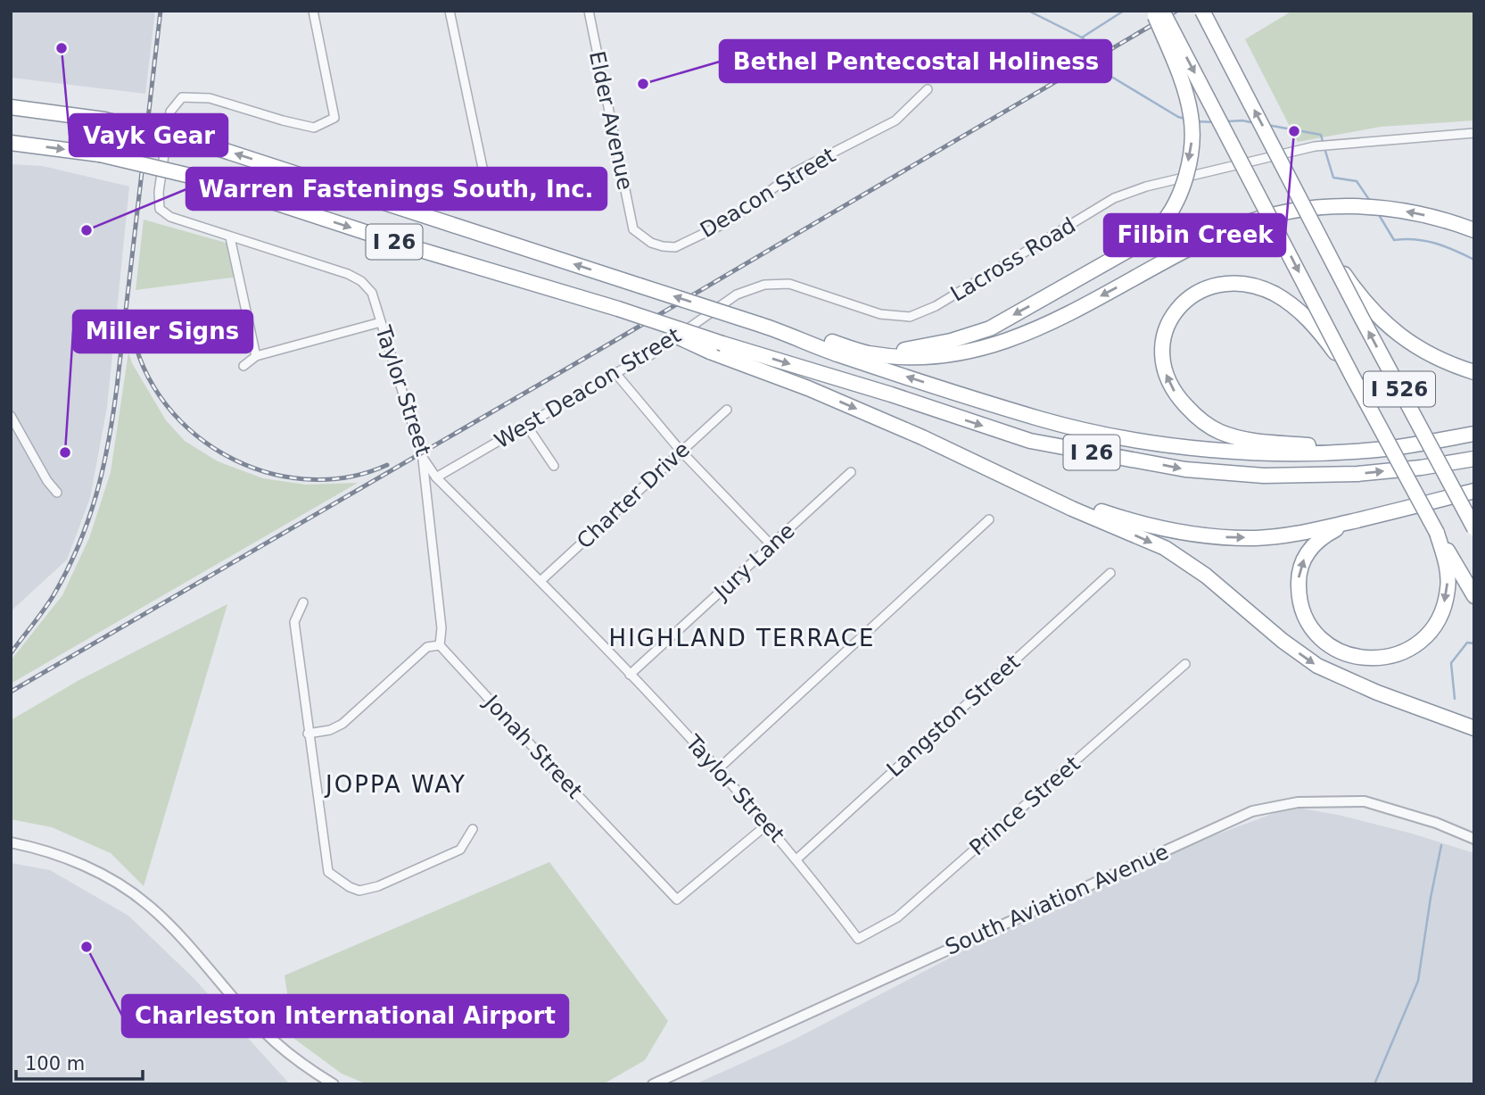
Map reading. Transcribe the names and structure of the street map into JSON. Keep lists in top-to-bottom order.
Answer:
{
  "streets": {
    "highway": ["I 26", "I 526"],
    "street": [
      "Elder Avenue",
      "Deacon Street",
      "Lacross Road",
      "West Deacon Street",
      "Taylor Street",
      "Charter Drive",
      "Jury Lane",
      "Langston Street",
      "Jonah Street",
      "Prince Street",
      "South Aviation Avenue"
    ]
  },
  "crossings": [
    ["Elder Avenue", "Deacon Street"],
    ["Lacross Road", "West Deacon Street"],
    ["West Deacon Street", "Taylor Street"],
    ["Taylor Street", "Charter Drive"],
    ["Taylor Street", "Jury Lane"],
    ["Taylor Street", "Langston Street"],
    ["Taylor Street", "Jonah Street"],
    ["Taylor Street", "Prince Street"]
  ],
  "districts": ["HIGHLAND TERRACE", "JOPPA WAY"],
  "places": [
    "Vayk Gear",
    "Bethel Pentecostal Holiness",
    "Filbin Creek",
    "Warren Fastenings South, Inc.",
    "Miller Signs",
    "Charleston International Airport"
  ],
  "scale_bar": "100 m"
}
